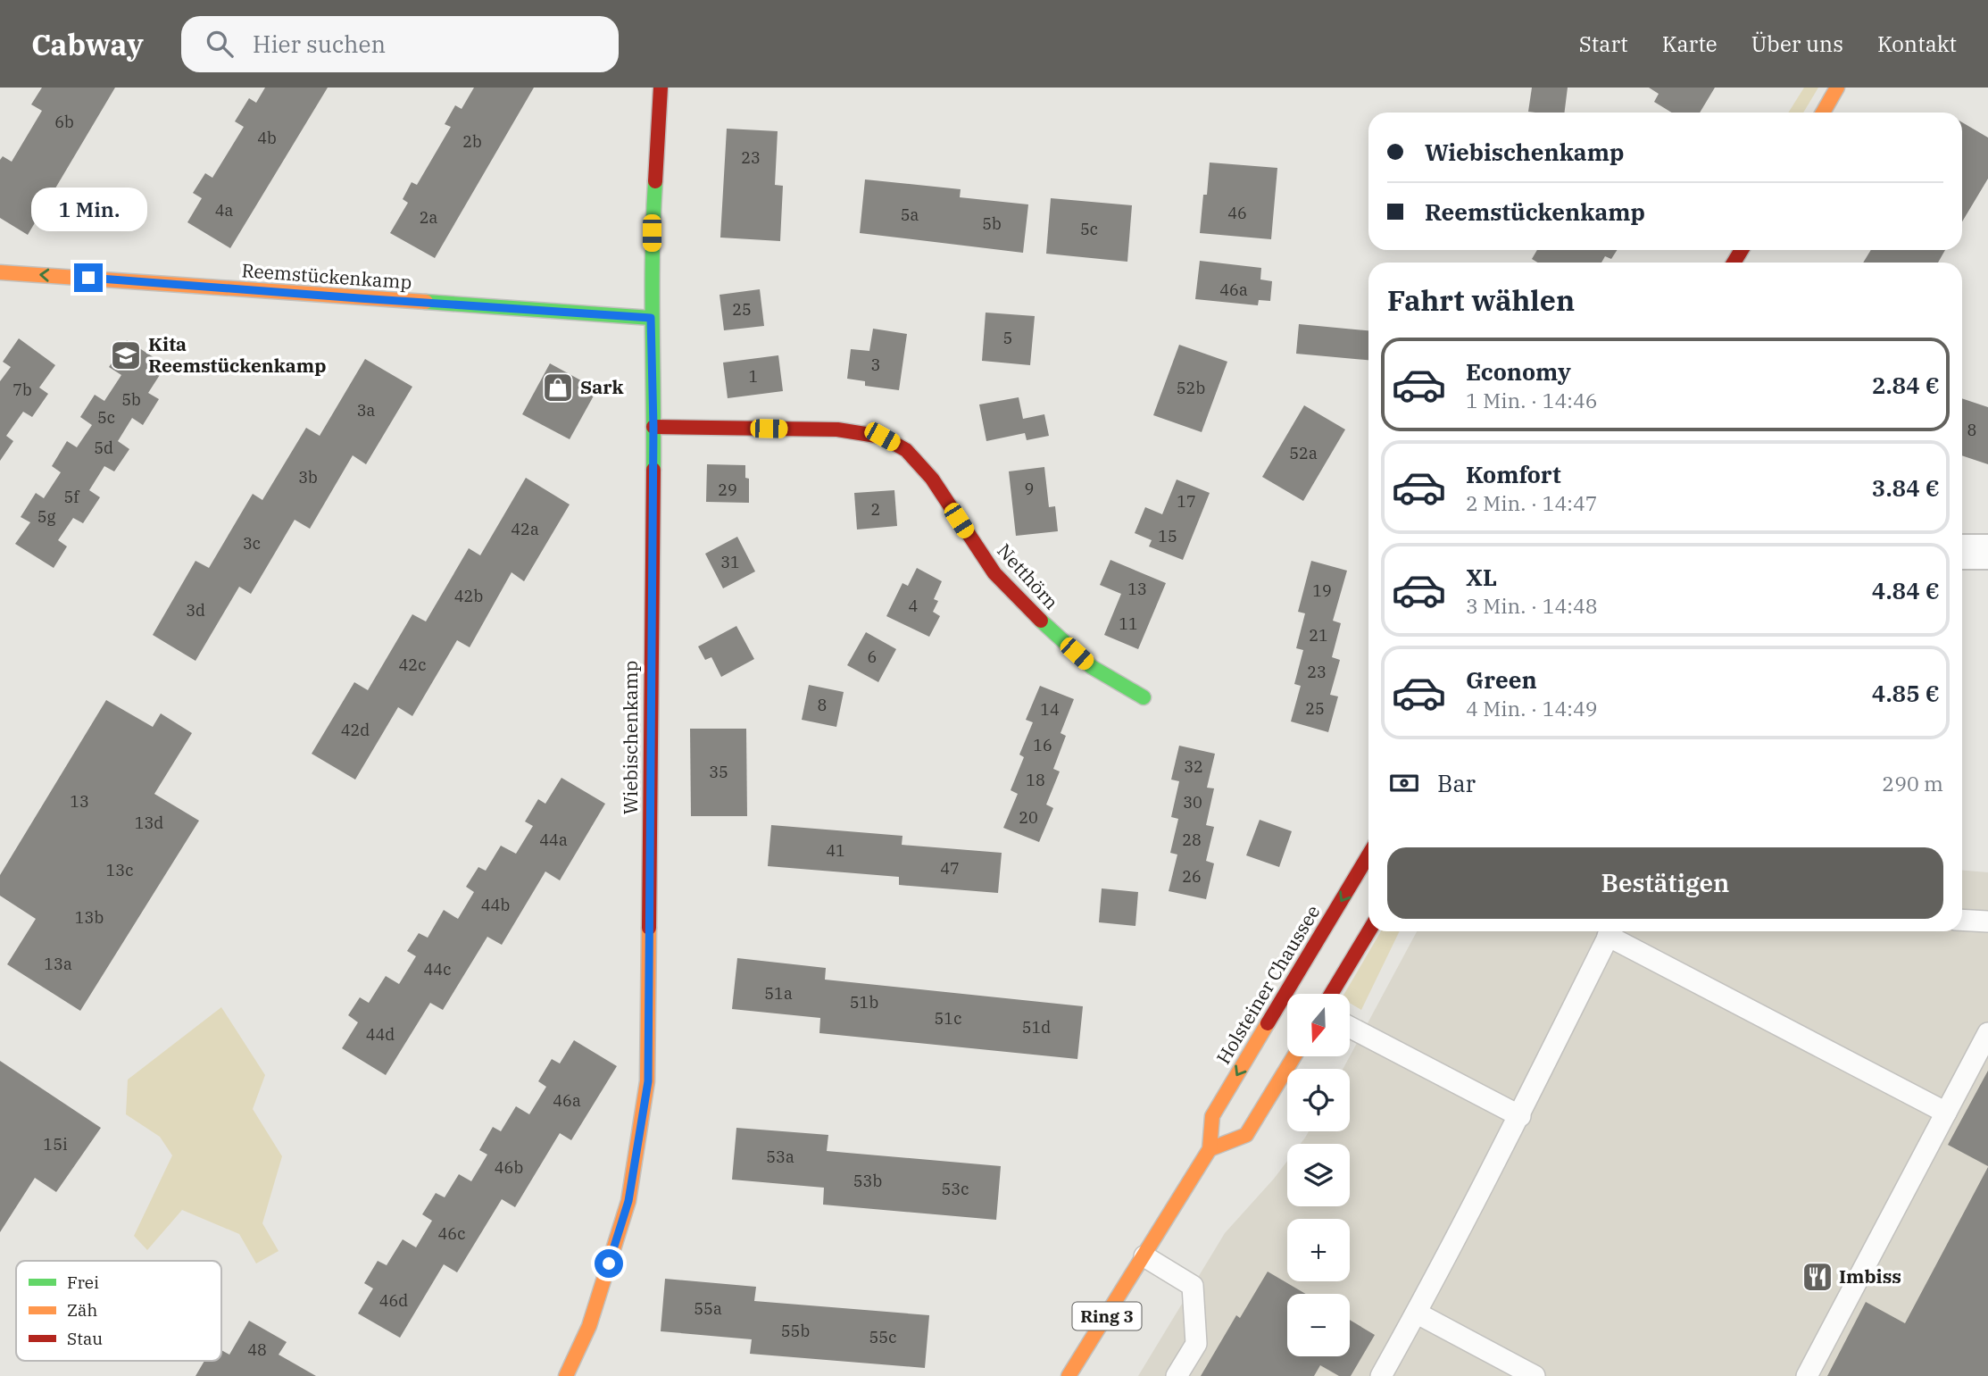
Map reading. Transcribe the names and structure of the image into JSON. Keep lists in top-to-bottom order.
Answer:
{
  "streets": {
    "street": [
      "Reemstückenkamp",
      "Netthörn",
      "Wiebischenkamp",
      "Holsteiner Chaussee",
      "Ring 3"
    ]
  },
  "crossings": [
    ["Reemstückenkamp", "Wiebischenkamp"],
    ["Netthörn", "Wiebischenkamp"]
  ],
  "one_way": ["Reemstückenkamp"],
  "places": {
    "school or university": ["Kita Reemstückenkamp"],
    "shop": ["Sark"],
    "restaurant": ["Imbiss"]
  },
  "house_numbers": [
    "6b",
    "4b",
    "2b",
    "23",
    "4a",
    "46",
    "5a",
    "2a",
    "5b",
    "5c",
    "46a",
    "25",
    "5",
    "3",
    "1",
    "52b",
    "7b",
    "5b",
    "3a",
    "5c",
    "8",
    "5d",
    "52a",
    "3b",
    "9",
    "29",
    "5f",
    "17",
    "2",
    "5g",
    "42a",
    "15",
    "3c",
    "31",
    "13",
    "19",
    "42b",
    "4",
    "3d",
    "11",
    "21",
    "6",
    "42c",
    "23",
    "8",
    "25",
    "14",
    "42d",
    "16",
    "32",
    "35",
    "18",
    "13",
    "30",
    "20",
    "13d",
    "44a",
    "28",
    "41",
    "47",
    "13c",
    "26",
    "44b",
    "13b",
    "13a",
    "44c",
    "51a",
    "51b",
    "51c",
    "51d",
    "44d",
    "46a",
    "15i",
    "53a",
    "46b",
    "53b",
    "53c",
    "46c",
    "46d",
    "55a",
    "55b",
    "55c",
    "48"
  ],
  "legend": ["Frei", "Zäh", "Stau"],
  "north": "bottom",
  "page": {
    "header": "Cabway",
    "search": "Hier suchen",
    "nav": [
      "Start",
      "Karte",
      "Über uns",
      "Kontakt"
    ],
    "banner": ["Wiebischenkamp", "Reemstückenkamp"],
    "bubble": "1 Min.",
    "heading": "Fahrt wählen",
    "list": [
      {
        "name": "Economy",
        "note": "1 Min. · 14:46",
        "value": "2.84 €"
      },
      {
        "name": "Komfort",
        "note": "2 Min. · 14:47",
        "value": "3.84 €"
      },
      {
        "name": "XL",
        "note": "3 Min. · 14:48",
        "value": "4.84 €"
      },
      {
        "name": "Green",
        "note": "4 Min. · 14:49",
        "value": "4.85 €"
      }
    ],
    "pay": ["Bar", "290 m"],
    "buttons": "Bestätigen",
    "map_buttons": ["+", "−"]
  }
}
